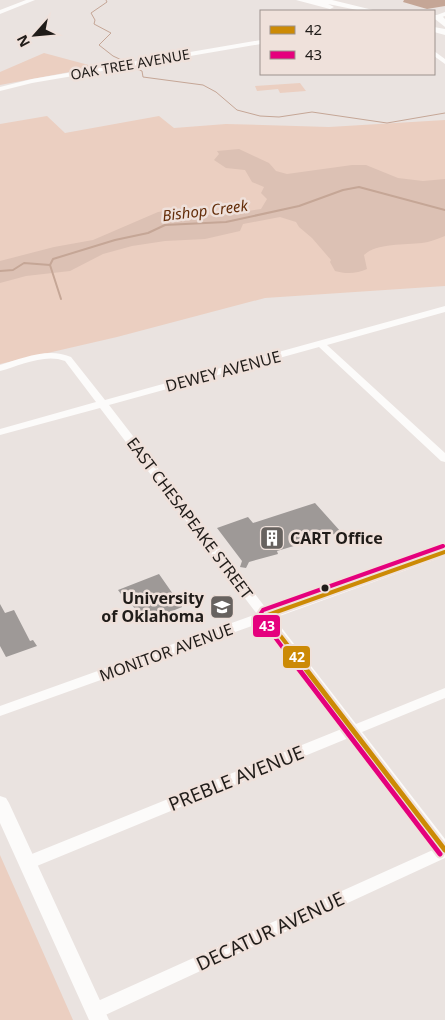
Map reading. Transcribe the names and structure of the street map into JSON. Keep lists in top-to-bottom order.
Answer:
{
  "streets": {
    "street": [
      "OAK TREE AVENUE",
      "DEWEY AVENUE",
      "EAST CHESAPEAKE STREET",
      "MONITOR AVENUE",
      "PREBLE AVENUE",
      "DECATUR AVENUE"
    ]
  },
  "crossings": [
    ["DEWEY AVENUE", "EAST CHESAPEAKE STREET"],
    ["EAST CHESAPEAKE STREET", "MONITOR AVENUE"],
    ["EAST CHESAPEAKE STREET", "PREBLE AVENUE"],
    ["EAST CHESAPEAKE STREET", "DECATUR AVENUE"]
  ],
  "water": ["Bishop Creek"],
  "places": {
    "building": ["CART Office"],
    "school or university": ["University of Oklahoma"]
  },
  "lines": ["transit line 43", "transit line 42"],
  "legend": ["42", "43"],
  "north": "bottom left"
}
